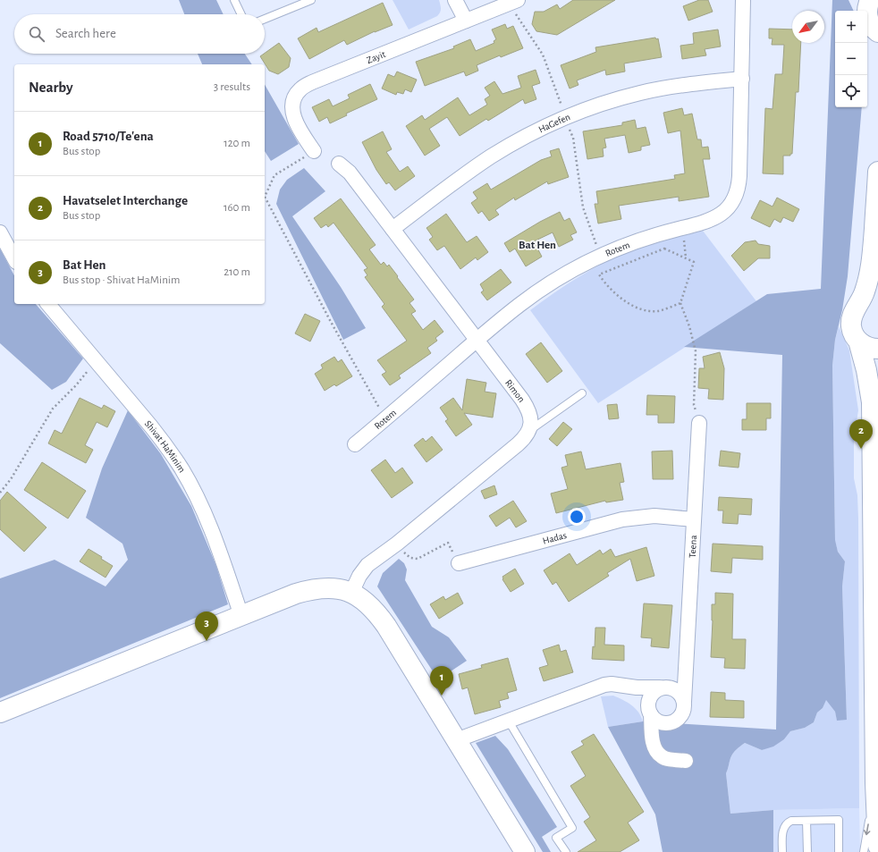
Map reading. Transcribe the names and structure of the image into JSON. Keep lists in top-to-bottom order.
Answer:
{
  "streets": {
    "street": [
      "Zayit",
      "HaGefen",
      "Rotem",
      "Rimon",
      "Shivat HaMinim",
      "Hadas",
      "Teena"
    ]
  },
  "crossings": [
    ["HaGefen", "Rotem"],
    ["HaGefen", "Rimon"],
    ["Rotem", "Rimon"],
    ["Hadas", "Teena"]
  ],
  "districts": ["Bat Hen"],
  "north": "bottom left",
  "page": {
    "map_buttons": ["+", "−"],
    "search": "Search here",
    "heading": ["Nearby", "3 results"],
    "list": [
      {
        "mark": "1",
        "name": "Road 5710/Te'ena",
        "note": "Bus stop",
        "value": "120 m"
      },
      {
        "mark": "2",
        "name": "Havatselet Interchange",
        "note": "Bus stop",
        "value": "160 m"
      },
      {
        "mark": "3",
        "name": "Bat Hen",
        "note": "Bus stop · Shivat HaMinim",
        "value": "210 m"
      }
    ],
    "pins": ["2", "3", "1"]
  }
}
